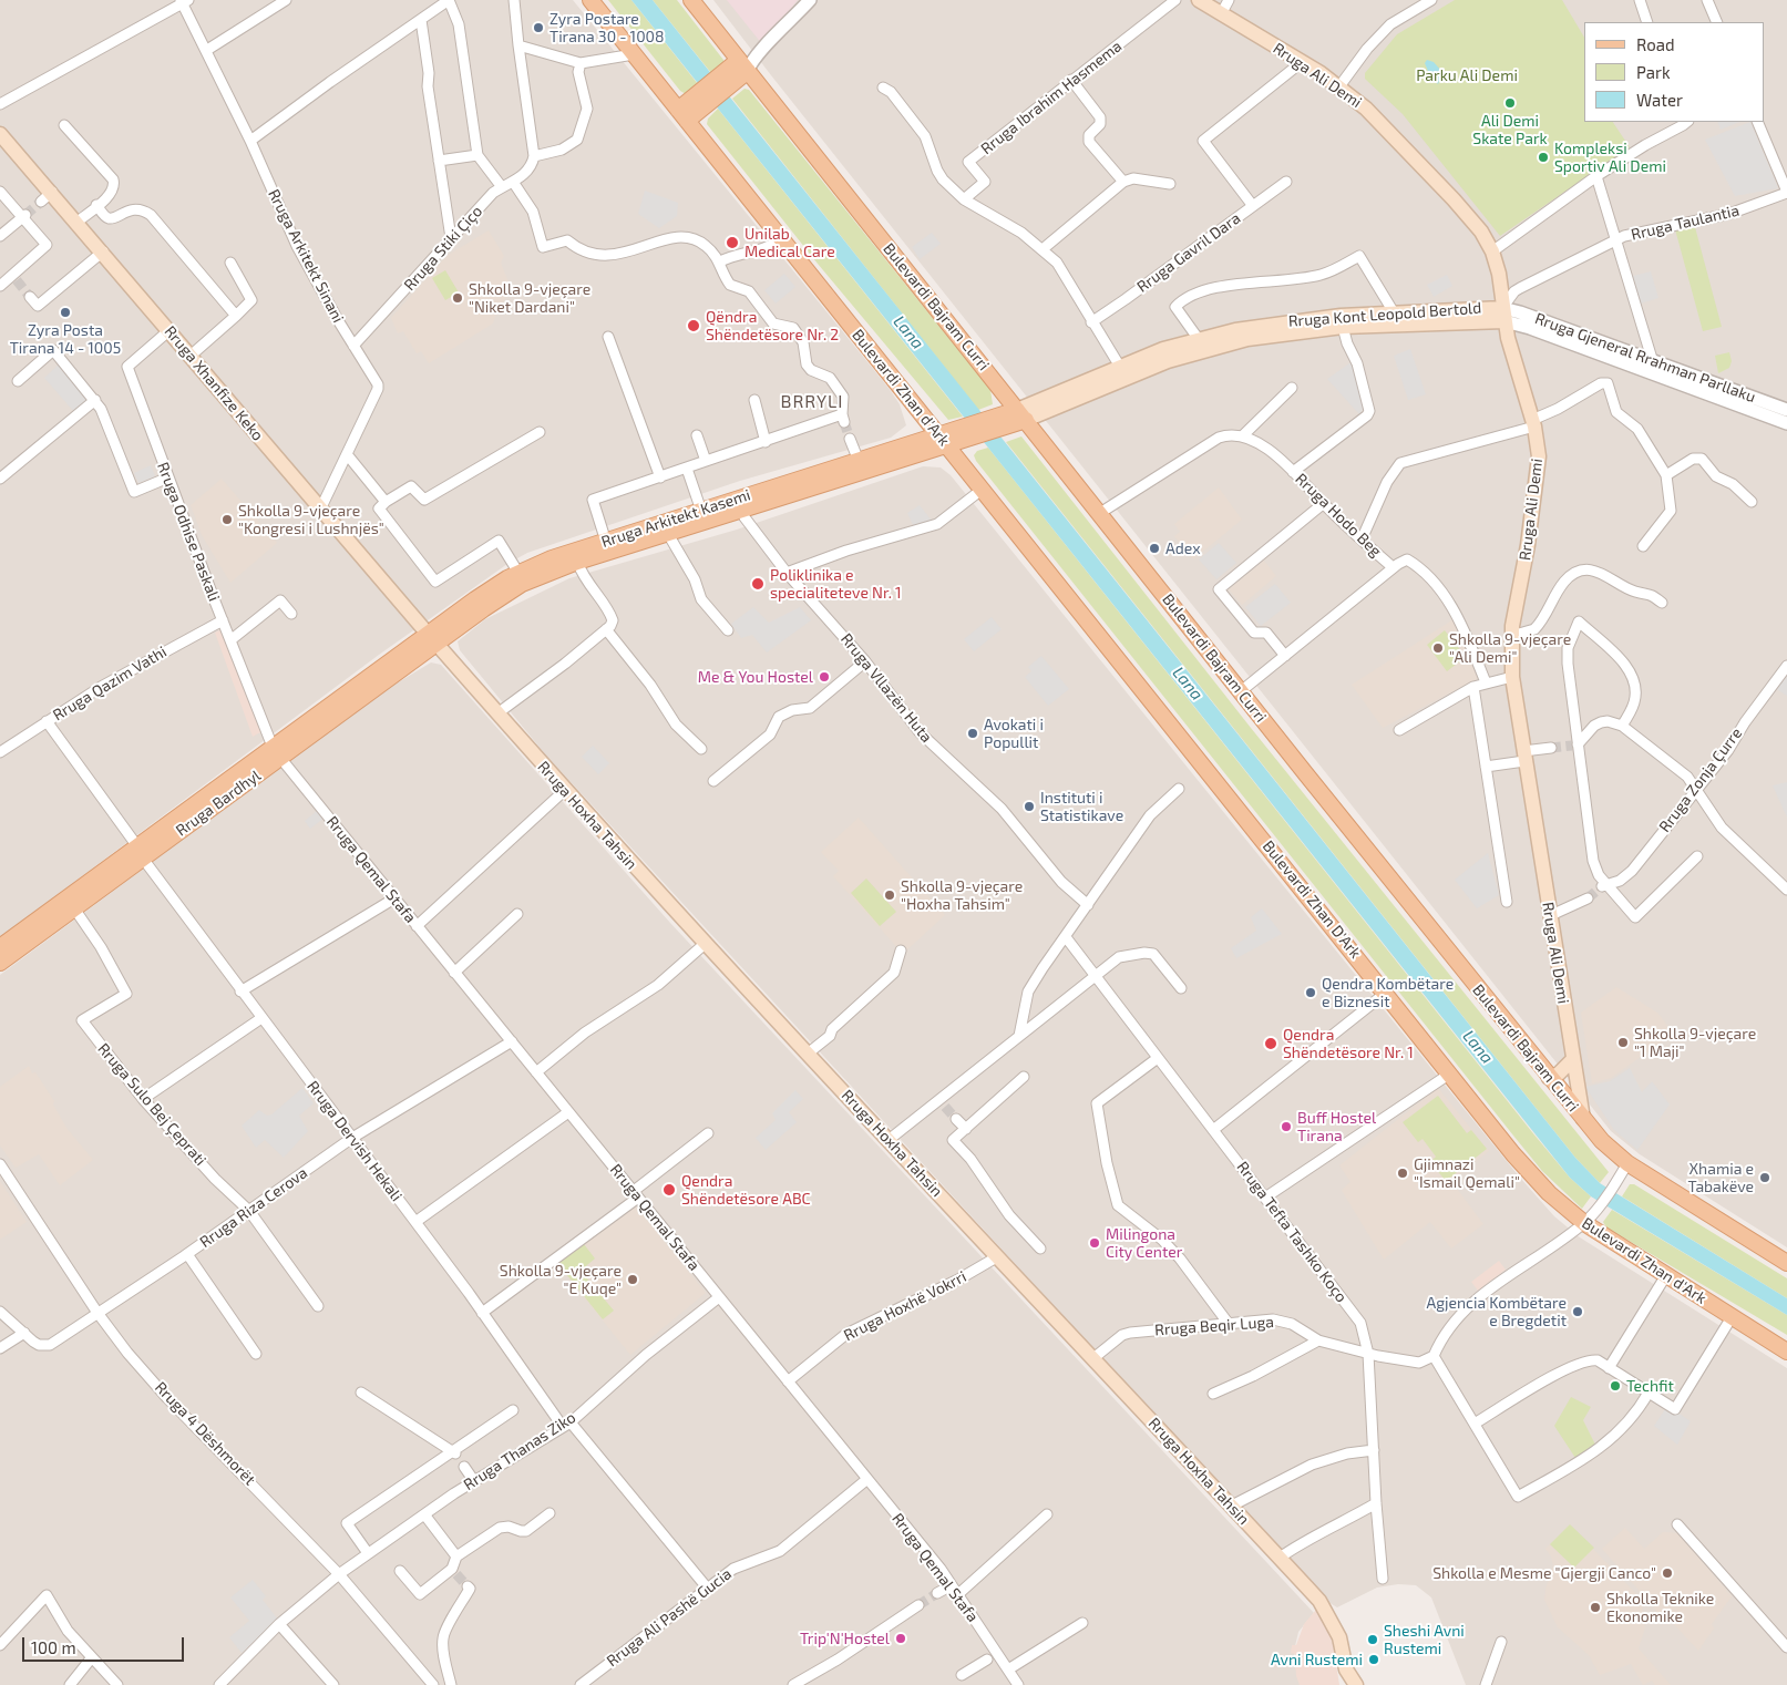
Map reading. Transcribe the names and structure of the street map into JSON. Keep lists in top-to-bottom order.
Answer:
{
  "streets": {
    "main road": [
      "Rruga Ali Demi",
      "Bulevardi Bajram Curri",
      "Rruga Kont Leopold Bertold",
      "Rruga Xhanfize Keko",
      "Bulevardi Zhan d'Ark",
      "Rruga Arkitekt Kasemi",
      "Rruga Bardhyl",
      "Rruga Hoxha Tahsin",
      "Bulevardi Zhan D'Ark"
    ],
    "street": [
      "Rruga Ibrahim Hasmema",
      "Rruga Taulantia",
      "Rruga Stiki Çiço",
      "Rruga Gavril Dara",
      "Rruga Arkitekt Sinani",
      "Rruga Gjeneral Rrahman Parllaku",
      "Rruga Hodo Beg",
      "Rruga Odhise Paskali",
      "Rruga Qazim Vathi",
      "Rruga Vllazën Huta",
      "Rruga Zonja Çurre",
      "Rruga Qemal Stafa",
      "Rruga Sulo Bej Çeprati",
      "Rruga Dervish Hekali",
      "Rruga Riza Cerova",
      "Rruga Tefta Tashko Koço",
      "Rruga Hoxhë Vokrri",
      "Rruga Beqir Luga",
      "Rruga 4 Dëshmorët",
      "Rruga Thanas Ziko",
      "Rruga Ali Pashë Gucia"
    ]
  },
  "crossings": [
    ["Rruga Ali Demi", "Rruga Taulantia"],
    ["Rruga Ali Demi", "Bulevardi Bajram Curri"],
    ["Rruga Ali Demi", "Rruga Kont Leopold Bertold"],
    ["Rruga Ali Demi", "Rruga Gjeneral Rrahman Parllaku"],
    ["Rruga Taulantia", "Rruga Kont Leopold Bertold"],
    ["Rruga Taulantia", "Rruga Gjeneral Rrahman Parllaku"],
    ["Rruga Stiki Çiço", "Rruga Arkitekt Sinani"],
    ["Rruga Arkitekt Sinani", "Rruga Xhanfize Keko"],
    ["Bulevardi Bajram Curri", "Rruga Kont Leopold Bertold"],
    ["Bulevardi Bajram Curri", "Rruga Hodo Beg"],
    ["Rruga Kont Leopold Bertold", "Rruga Gjeneral Rrahman Parllaku"],
    ["Rruga Xhanfize Keko", "Rruga Arkitekt Kasemi"],
    ["Rruga Xhanfize Keko", "Rruga Odhise Paskali"],
    ["Rruga Xhanfize Keko", "Rruga Bardhyl"],
    ["Rruga Xhanfize Keko", "Rruga Hoxha Tahsin"],
    ["Bulevardi Zhan d'Ark", "Rruga Arkitekt Kasemi"],
    ["Bulevardi Zhan d'Ark", "Bulevardi Zhan D'Ark"],
    ["Rruga Arkitekt Kasemi", "Rruga Vllazën Huta"],
    ["Rruga Arkitekt Kasemi", "Rruga Bardhyl"],
    ["Rruga Arkitekt Kasemi", "Rruga Hoxha Tahsin"],
    ["Rruga Odhise Paskali", "Rruga Qazim Vathi"],
    ["Rruga Odhise Paskali", "Rruga Bardhyl"],
    ["Rruga Odhise Paskali", "Rruga Qemal Stafa"],
    ["Rruga Qazim Vathi", "Rruga Dervish Hekali"],
    ["Rruga Bardhyl", "Rruga Hoxha Tahsin"],
    ["Rruga Bardhyl", "Rruga Qemal Stafa"],
    ["Rruga Bardhyl", "Rruga Sulo Bej Çeprati"],
    ["Rruga Bardhyl", "Rruga Dervish Hekali"],
    ["Rruga Hoxha Tahsin", "Rruga Hoxhë Vokrri"],
    ["Rruga Hoxha Tahsin", "Rruga Beqir Luga"],
    ["Rruga Qemal Stafa", "Rruga Riza Cerova"],
    ["Rruga Qemal Stafa", "Rruga Hoxhë Vokrri"],
    ["Rruga Qemal Stafa", "Rruga Thanas Ziko"],
    ["Rruga Qemal Stafa", "Rruga Ali Pashë Gucia"],
    ["Rruga Sulo Bej Çeprati", "Rruga Riza Cerova"],
    ["Rruga Dervish Hekali", "Rruga Riza Cerova"],
    ["Rruga Dervish Hekali", "Rruga Thanas Ziko"],
    ["Rruga Dervish Hekali", "Rruga Ali Pashë Gucia"],
    ["Rruga Riza Cerova", "Rruga 4 Dëshmorët"],
    ["Rruga Tefta Tashko Koço", "Rruga Beqir Luga"],
    ["Rruga 4 Dëshmorët", "Rruga Thanas Ziko"]
  ],
  "districts": ["BRRYLI"],
  "water": ["Lana"],
  "parks": ["Parku Ali Demi"],
  "places": [
    "Zyra Postare Tirana 30 - 1008",
    "Ali Demi Skate Park",
    "Kompleksi Sportiv Ali Demi",
    "Unilab Medical Care",
    "Shkolla 9-vjeçare \"Niket Dardani\"",
    "Zyra Posta Tirana 14 - 1005",
    "Qëndra Shëndetësore Nr. 2",
    "Shkolla 9-vjeçare \"Kongresi i Lushnjës\"",
    "Adex",
    "Poliklinika e specialiteteve Nr. 1",
    "Shkolla 9-vjeçare \"Ali Demi\"",
    "Me & You Hostel",
    "Avokati i Popullit",
    "Instituti i Statistikave",
    "Shkolla 9-vjeçare \"Hoxha Tahsim\"",
    "Qendra Kombëtare e Biznesit",
    "Shkolla 9-vjeçare \"1 Maji\"",
    "Qendra Shëndetësore Nr. 1",
    "Buff Hostel Tirana",
    "Gjimnazi \"Ismail Qemali\"",
    "Xhamia e Tabakëve",
    "Qendra Shëndetësore ABC",
    "Milingona City Center",
    "Shkolla 9-vjeçare \"E Kuqe\"",
    "Agjencia Kombëtare e Bregdetit",
    "Techfit",
    "Shkolla e Mesme \"Gjergji Canco\"",
    "Shkolla Teknike Ekonomike",
    "Trip'N'Hostel",
    "Sheshi Avni Rustemi",
    "Avni Rustemi"
  ],
  "legend": ["Road", "Park", "Water"],
  "scale_bar": "100 m"
}
